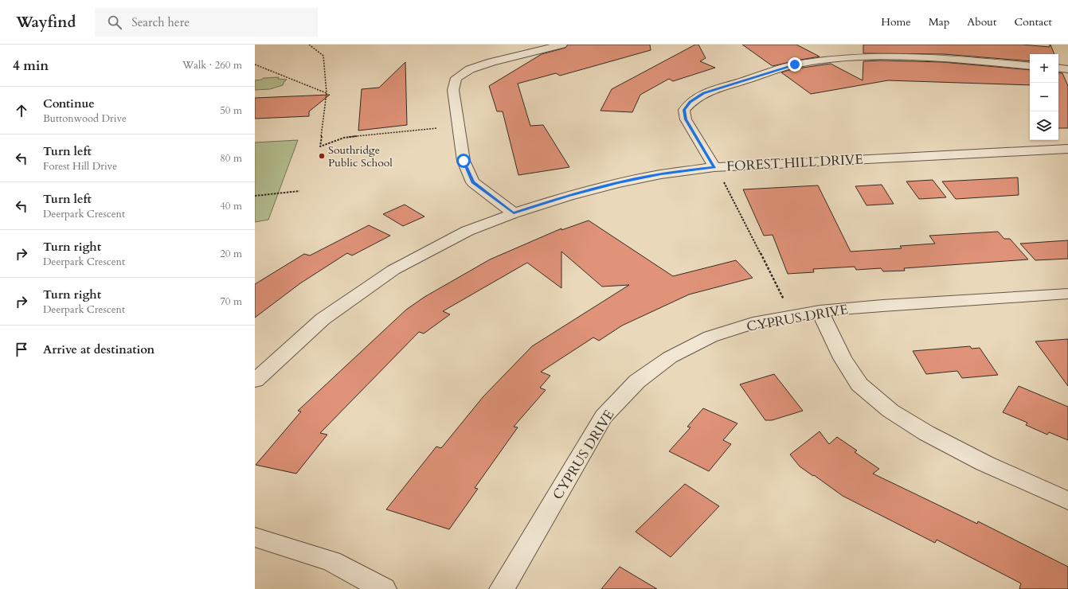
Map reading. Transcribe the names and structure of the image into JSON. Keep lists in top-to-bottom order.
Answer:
{
  "streets": {
    "street": ["FOREST HILL DRIVE", "CYPRUS DRIVE"]
  },
  "places": ["Southridge Public School"],
  "page": {
    "header": "Wayfind",
    "search": "Search here",
    "nav": [
      "Home",
      "Map",
      "About",
      "Contact"
    ],
    "heading": ["4 min", "Walk · 260 m"],
    "map_buttons": ["+", "−"],
    "list": [
      ["Continue", "Buttonwood Drive", "50 m"],
      ["Turn left", "Forest Hill Drive", "80 m"],
      ["Turn left", "Deerpark Crescent", "40 m"],
      ["Turn right", "Deerpark Crescent", "20 m"],
      ["Turn right", "Deerpark Crescent", "70 m"],
      "Arrive at destination"
    ]
  }
}
